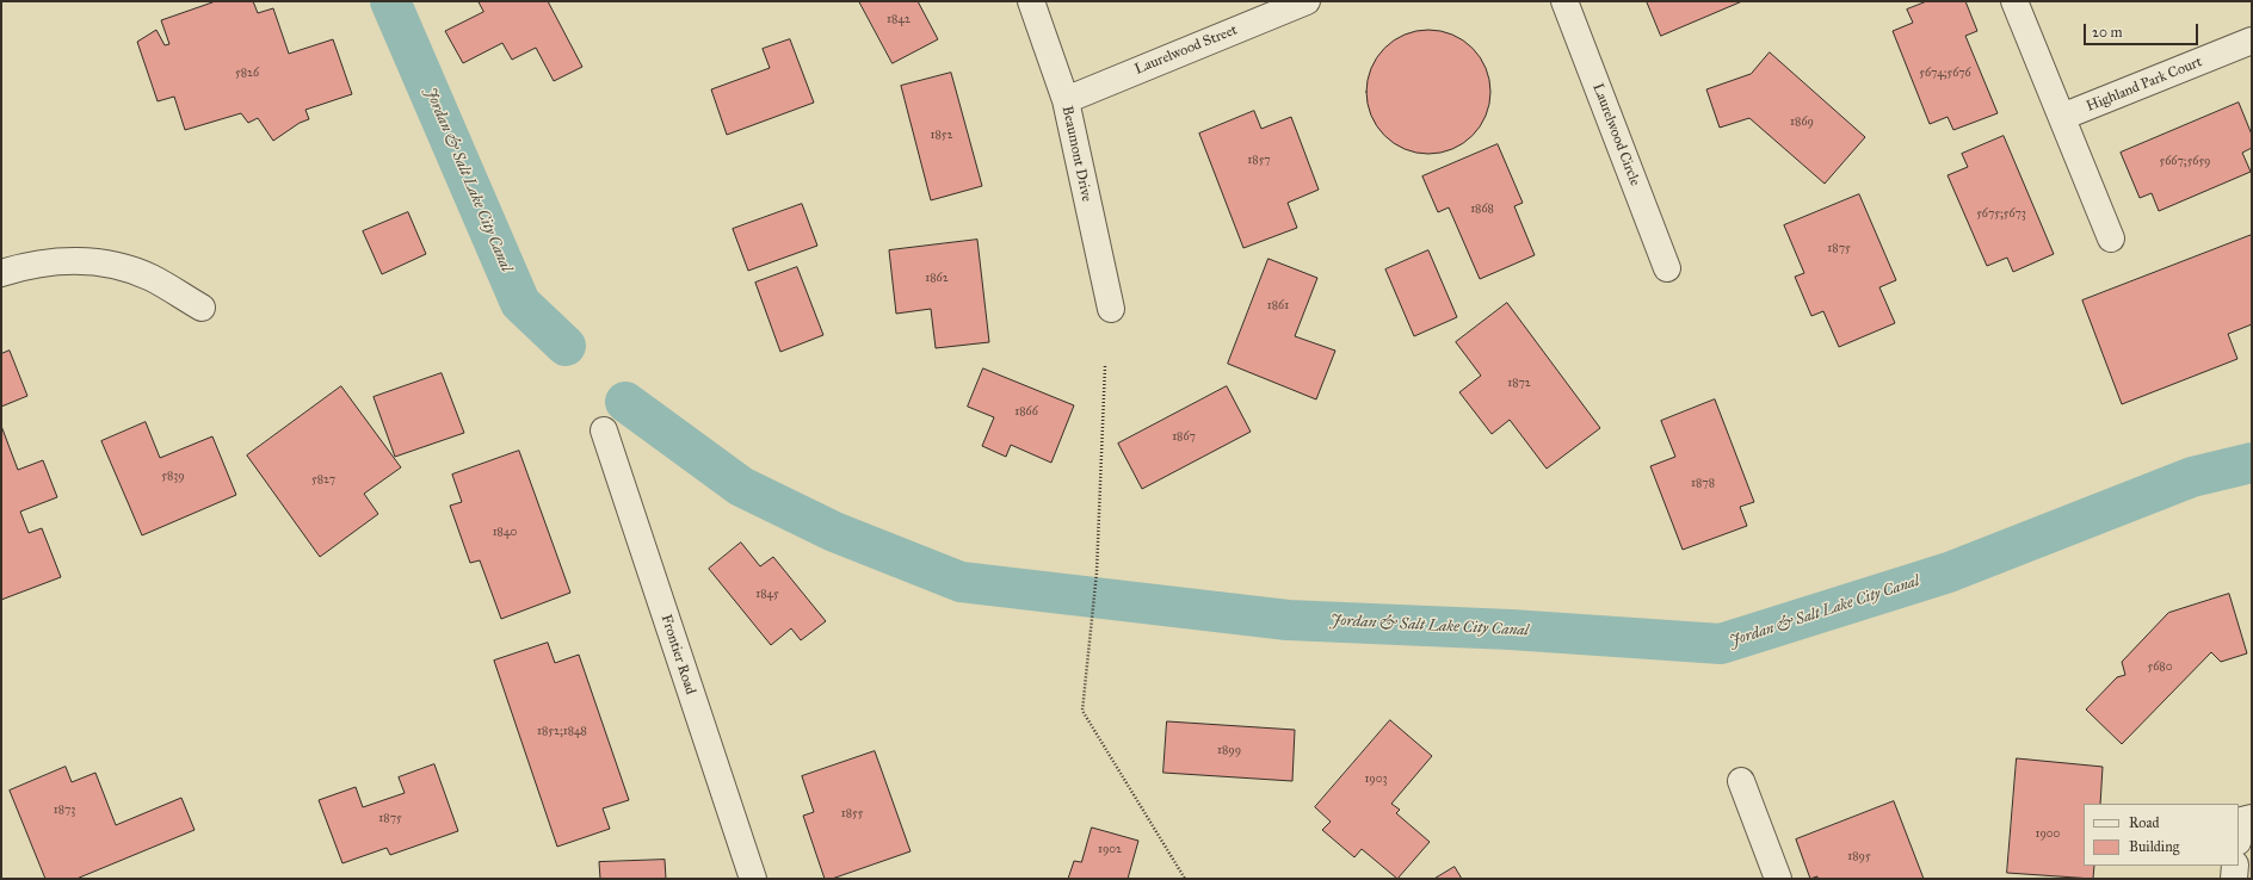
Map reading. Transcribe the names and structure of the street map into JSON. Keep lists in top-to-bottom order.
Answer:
{
  "streets": {
    "street": [
      "Laurelwood Street",
      "Highland Park Court",
      "Laurelwood Circle",
      "Beaumont Drive",
      "Frontier Road"
    ]
  },
  "crossings": [
    ["Laurelwood Street", "Beaumont Drive"]
  ],
  "water": ["Jordan & Salt Lake City Canal"],
  "house_numbers": [
    "1842",
    "5826",
    "5674;5676",
    "1869",
    "1852",
    "1857",
    "5667;5659",
    "1868",
    "5675;5673",
    "1875",
    "1862",
    "1861",
    "1872",
    "1866",
    "1867",
    "5839",
    "5827",
    "1878",
    "1840",
    "1845",
    "5680",
    "1852;1848",
    "1899",
    "1903",
    "1873",
    "1855",
    "1875",
    "1900",
    "1902",
    "1895"
  ],
  "legend": ["Road", "Building"],
  "scale_bar": "20 m"
}
